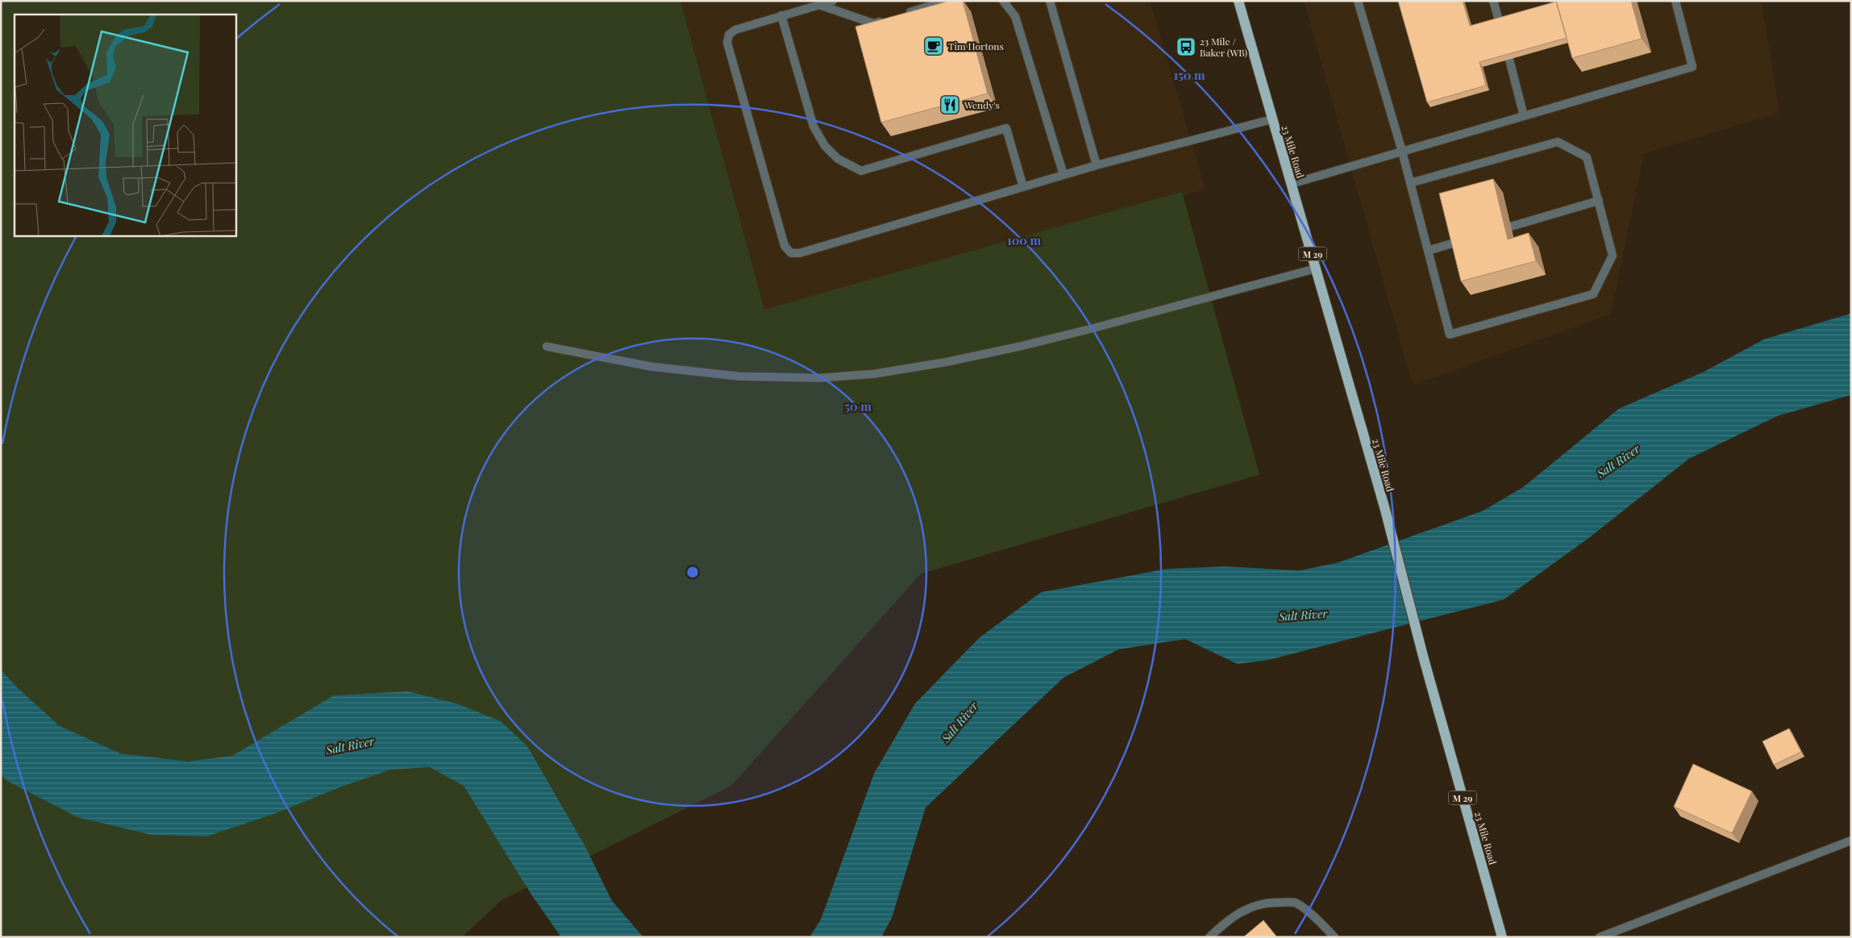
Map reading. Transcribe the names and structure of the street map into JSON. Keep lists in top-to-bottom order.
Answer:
{
  "streets": {
    "main road": ["23 Mile Road", "M 29"]
  },
  "water": ["Salt River"],
  "places": {
    "cafe": ["Tim Hortons"],
    "bus stop": ["23 Mile / Baker (WB)"],
    "restaurant": ["Wendy's"]
  },
  "rings": ["150 m", "100 m", "50 m"]
}
